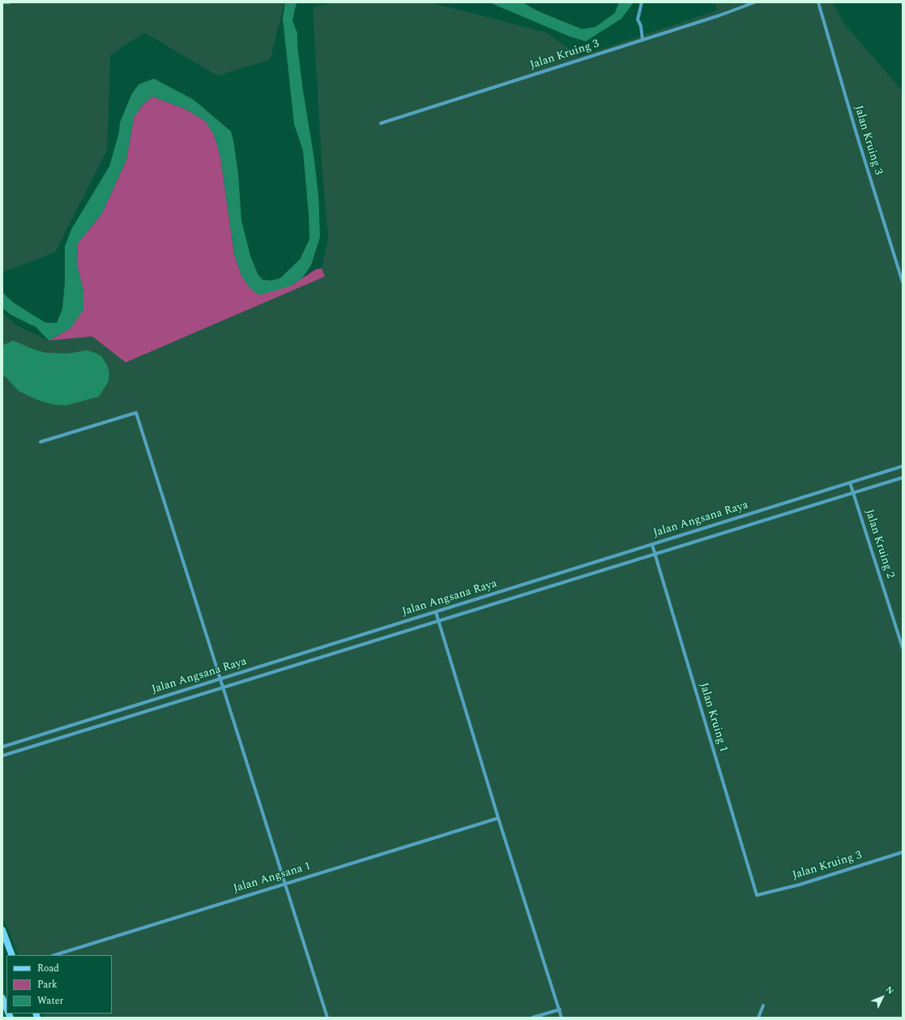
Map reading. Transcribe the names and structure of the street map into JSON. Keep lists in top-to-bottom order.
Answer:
{
  "streets": {
    "street": [
      "Jalan Kruing 3",
      "Jalan Angsana Raya",
      "Jalan Kruing 2",
      "Jalan Kruing 1",
      "Jalan Angsana 1"
    ]
  },
  "crossings": [
    ["Jalan Kruing 3", "Jalan Kruing 1"],
    ["Jalan Angsana Raya", "Jalan Kruing 2"],
    ["Jalan Angsana Raya", "Jalan Kruing 1"]
  ],
  "legend": ["Road", "Park", "Water"],
  "north": "top right"
}
